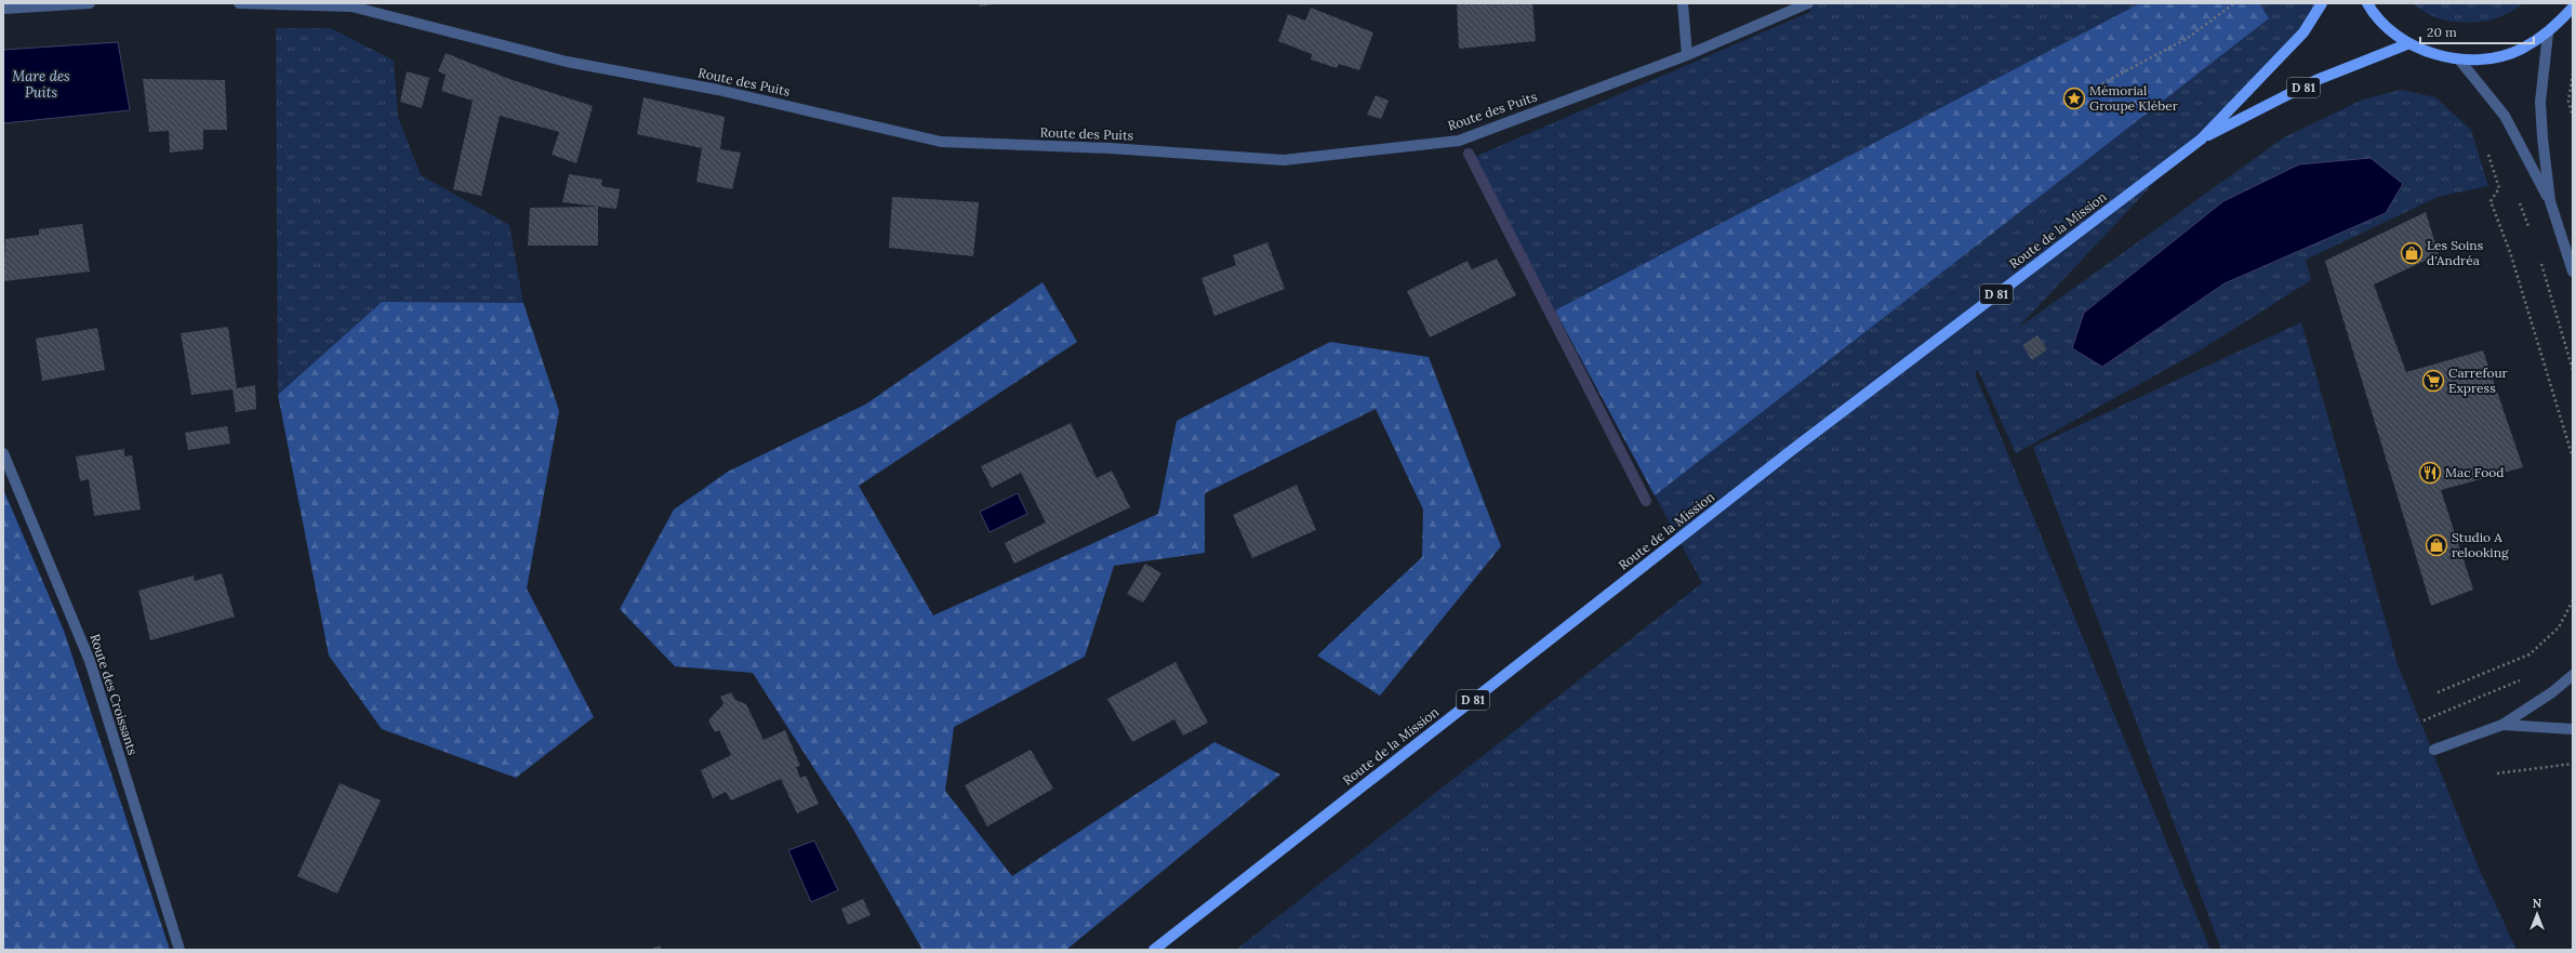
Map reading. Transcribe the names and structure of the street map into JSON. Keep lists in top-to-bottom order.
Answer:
{
  "streets": {
    "main road": ["D 81", "Route de la Mission"],
    "street": ["Route des Puits", "Route des Croissants"]
  },
  "crossings": [
    ["D 81", "Route de la Mission"]
  ],
  "water": ["Mare des Puits"],
  "places": {
    "place": ["Mémorial Groupe Kléber"],
    "shop": ["Les Soins d'Andréa", "Studio A relooking"],
    "supermarket": ["Carrefour Express"],
    "restaurant": ["Mac Food"]
  },
  "scale_bar": "20 m",
  "north": "top"
}
